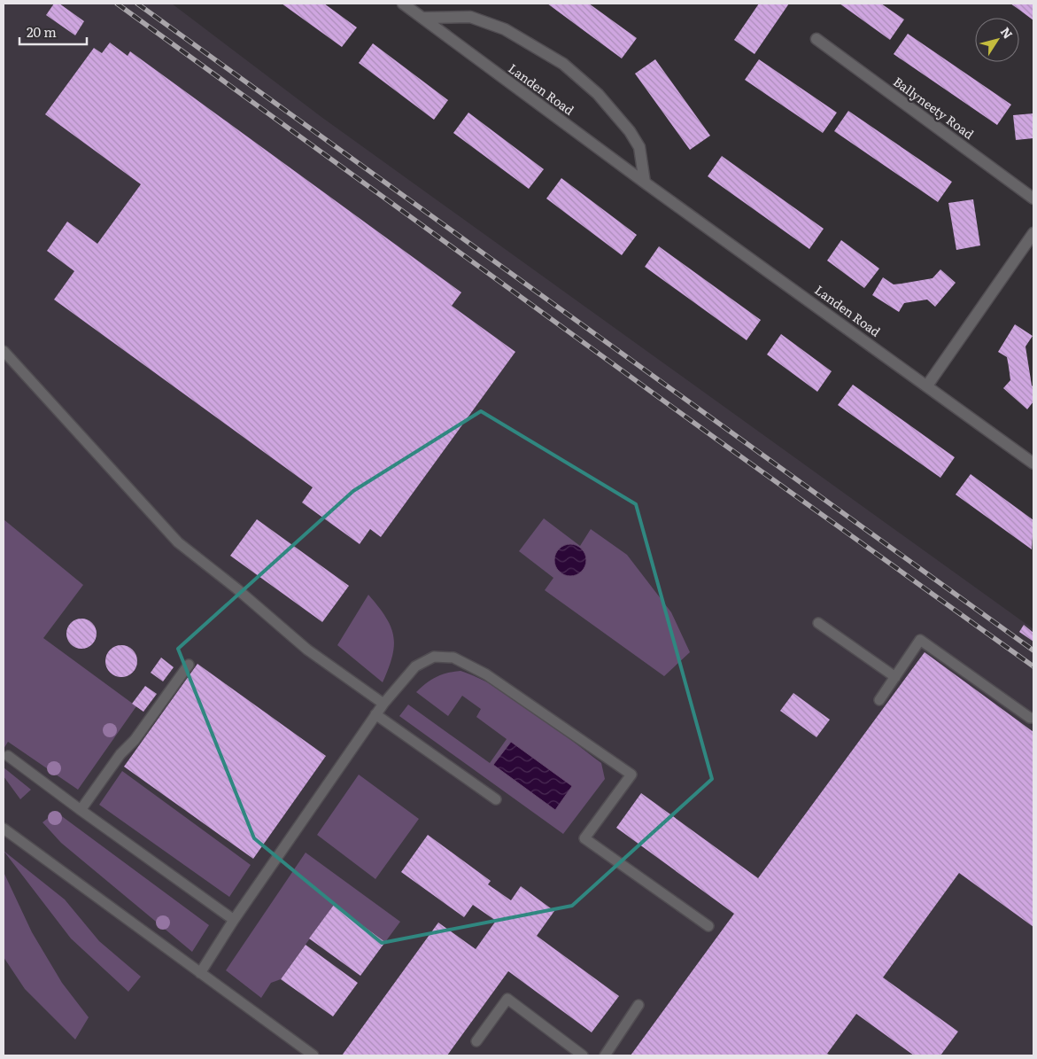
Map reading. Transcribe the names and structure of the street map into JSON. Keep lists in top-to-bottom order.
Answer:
{
  "streets": {
    "street": ["Landen Road", "Ballyneety Road"]
  },
  "scale_bar": "20 m",
  "north": "top right"
}
